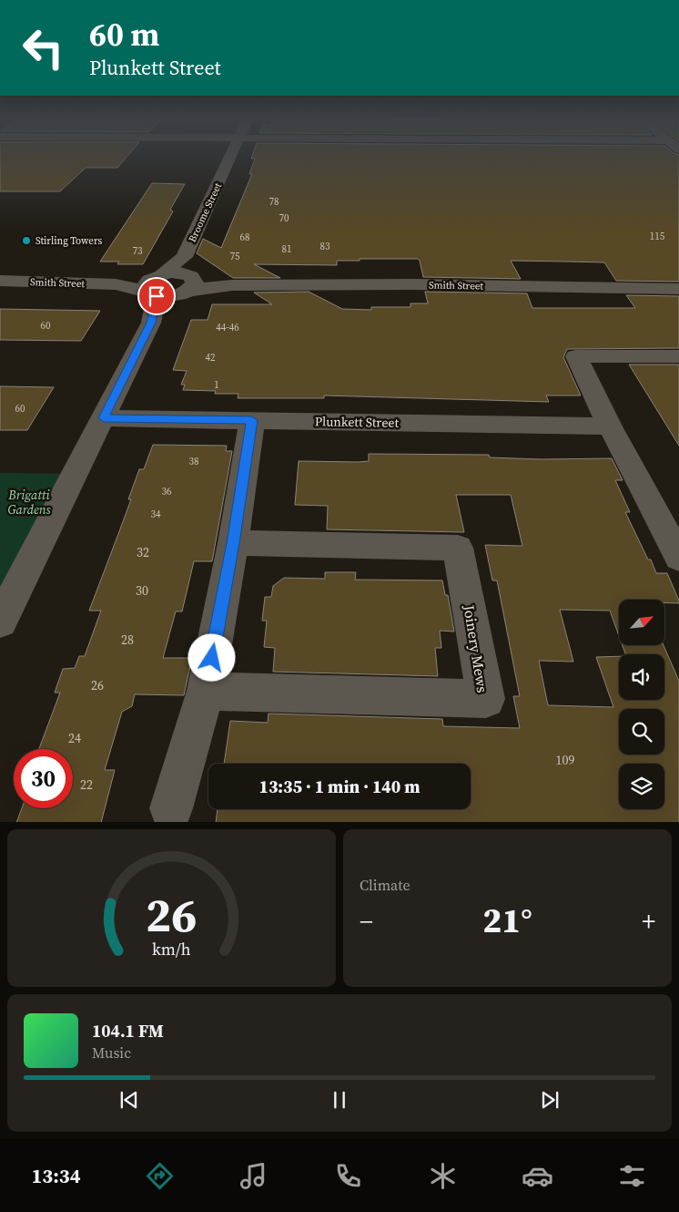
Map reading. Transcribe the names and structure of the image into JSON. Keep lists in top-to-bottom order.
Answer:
{
  "streets": {
    "street": [
      "Broome Street",
      "Smith Street",
      "Plunkett Street",
      "Joinery Mews"
    ]
  },
  "crossings": [
    ["Broome Street", "Smith Street"],
    ["Broome Street", "Plunkett Street"]
  ],
  "parks": ["Brigatti Gardens"],
  "places": ["Stirling Towers"],
  "house_numbers": [
    "78",
    "70",
    "115",
    "68",
    "83",
    "81",
    "73",
    "75",
    "60",
    "44-46",
    "42",
    "1",
    "60",
    "38",
    "36",
    "34",
    "32",
    "30",
    "28",
    "26",
    "24",
    "109",
    "22"
  ],
  "north": "top right",
  "page": {
    "turn": ["60 m", "Plunkett Street"],
    "limit": "30",
    "trip": "13:35 · 1 min · 140 m",
    "tile": "Climate",
    "heat": ["−", "21°", "+"],
    "song": ["104.1 FM", "Music"],
    "tabs": "13:34",
    "gauge": ["26", "km/h"]
  }
}
